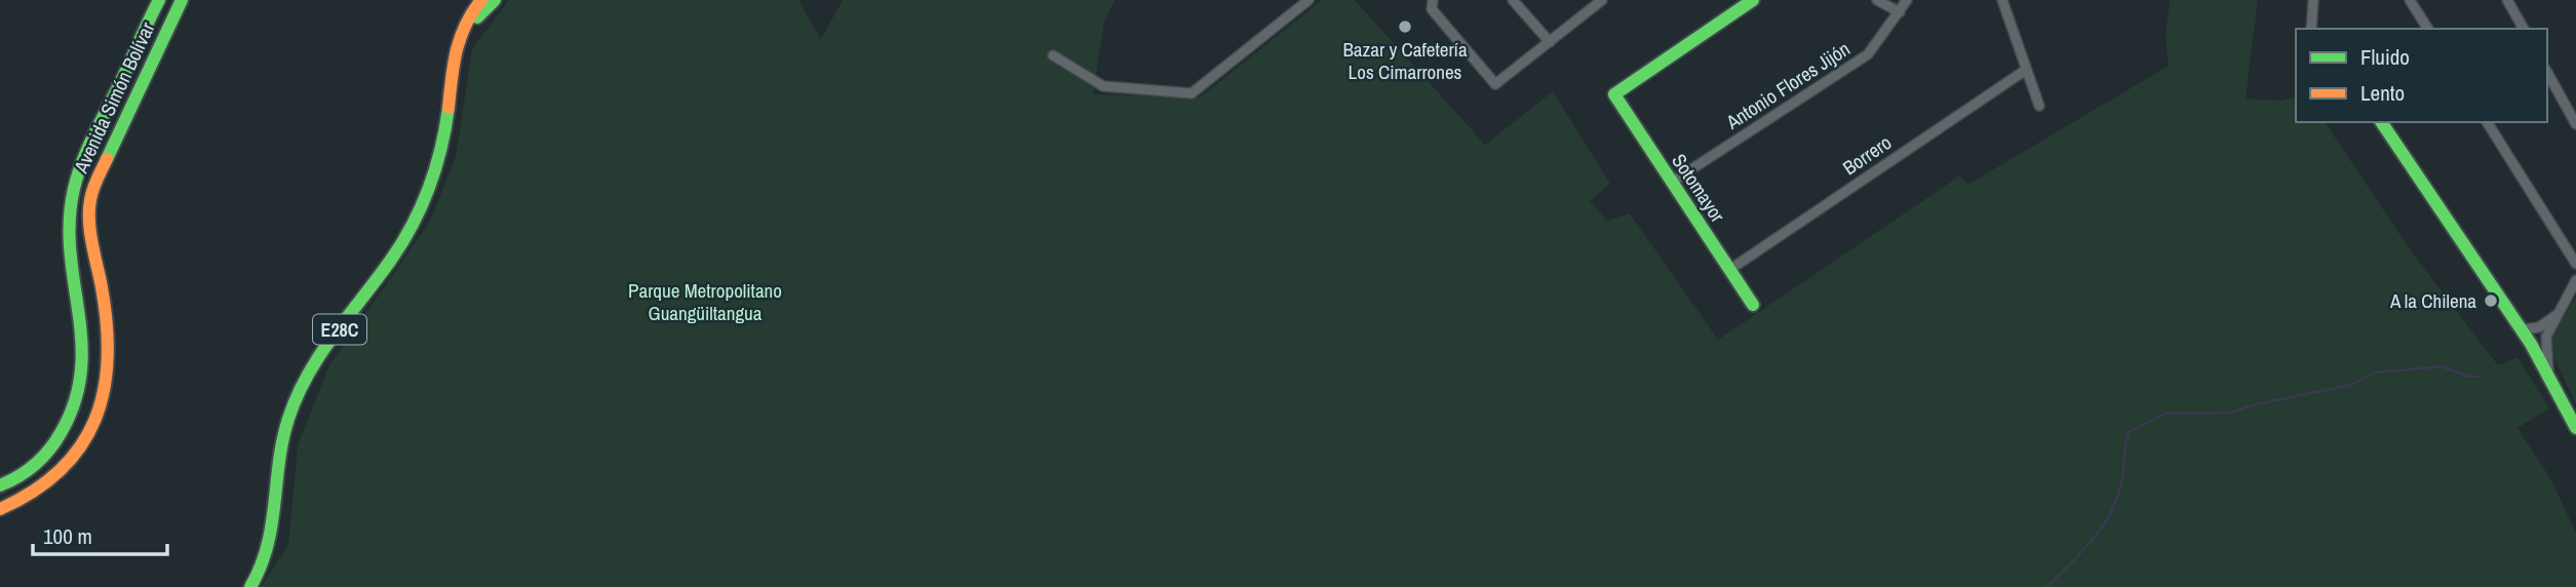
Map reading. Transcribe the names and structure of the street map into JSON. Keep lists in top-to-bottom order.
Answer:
{
  "streets": {
    "main road": ["Avenida Simón Bolívar", "Sotomayor", "E28C"],
    "street": ["Antonio Flores Jijón", "Borrero"]
  },
  "crossings": [
    ["Antonio Flores Jijón", "Sotomayor"],
    ["Borrero", "Sotomayor"]
  ],
  "parks": ["Parque Metropolitano Guangüiltangua"],
  "places": ["Bazar y Cafetería Los Cimarrones", "A la Chilena"],
  "legend": ["Fluido", "Lento"],
  "scale_bar": "100 m"
}
